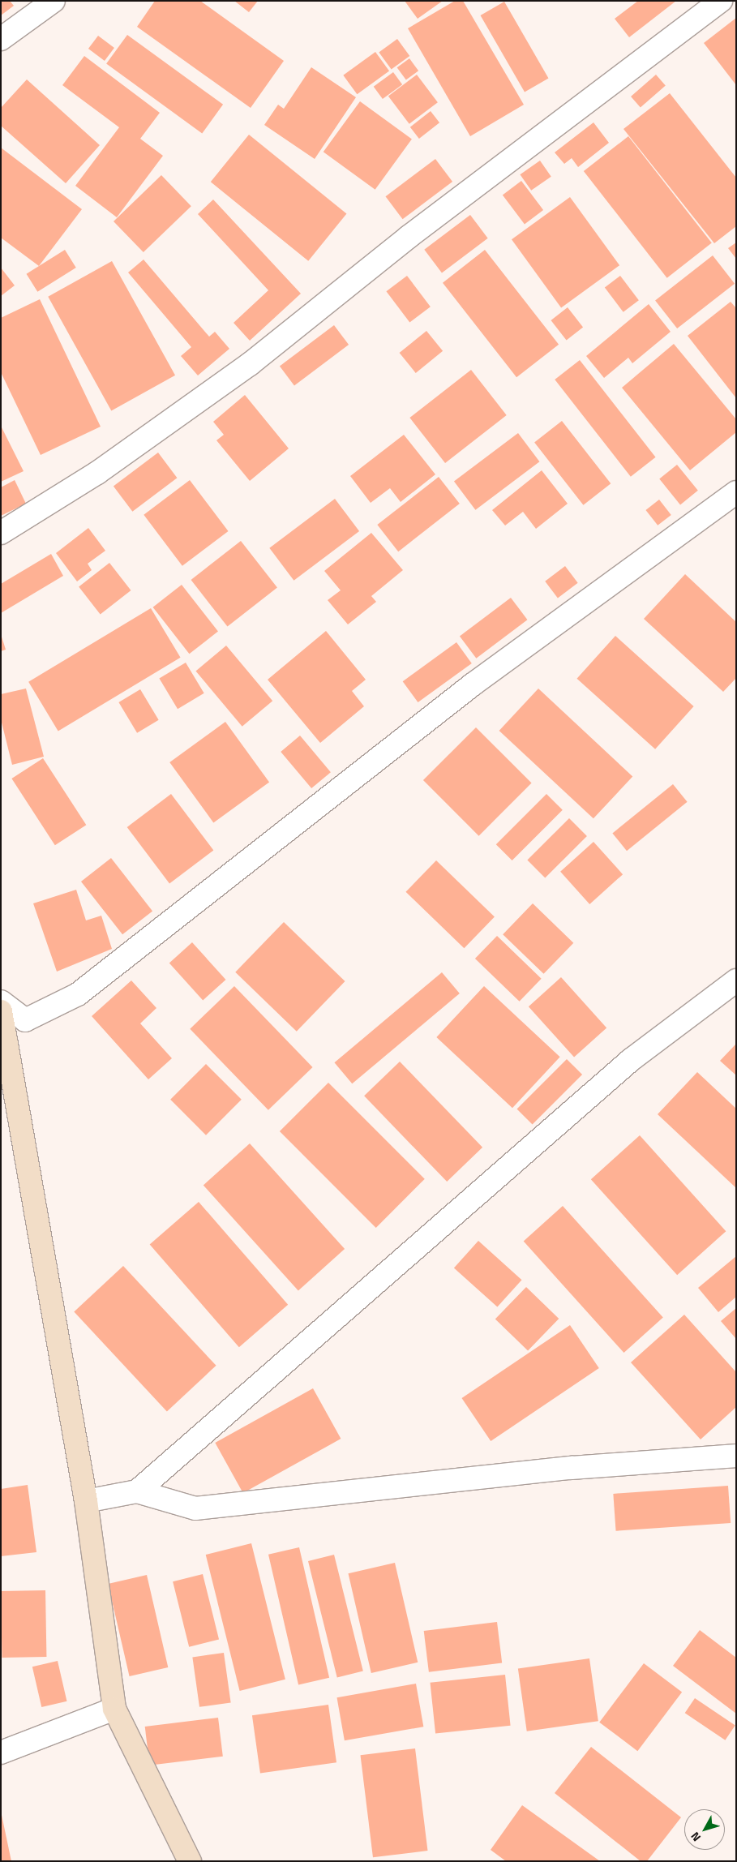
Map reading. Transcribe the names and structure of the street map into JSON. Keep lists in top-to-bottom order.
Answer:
{
  "north": "bottom left"
}
